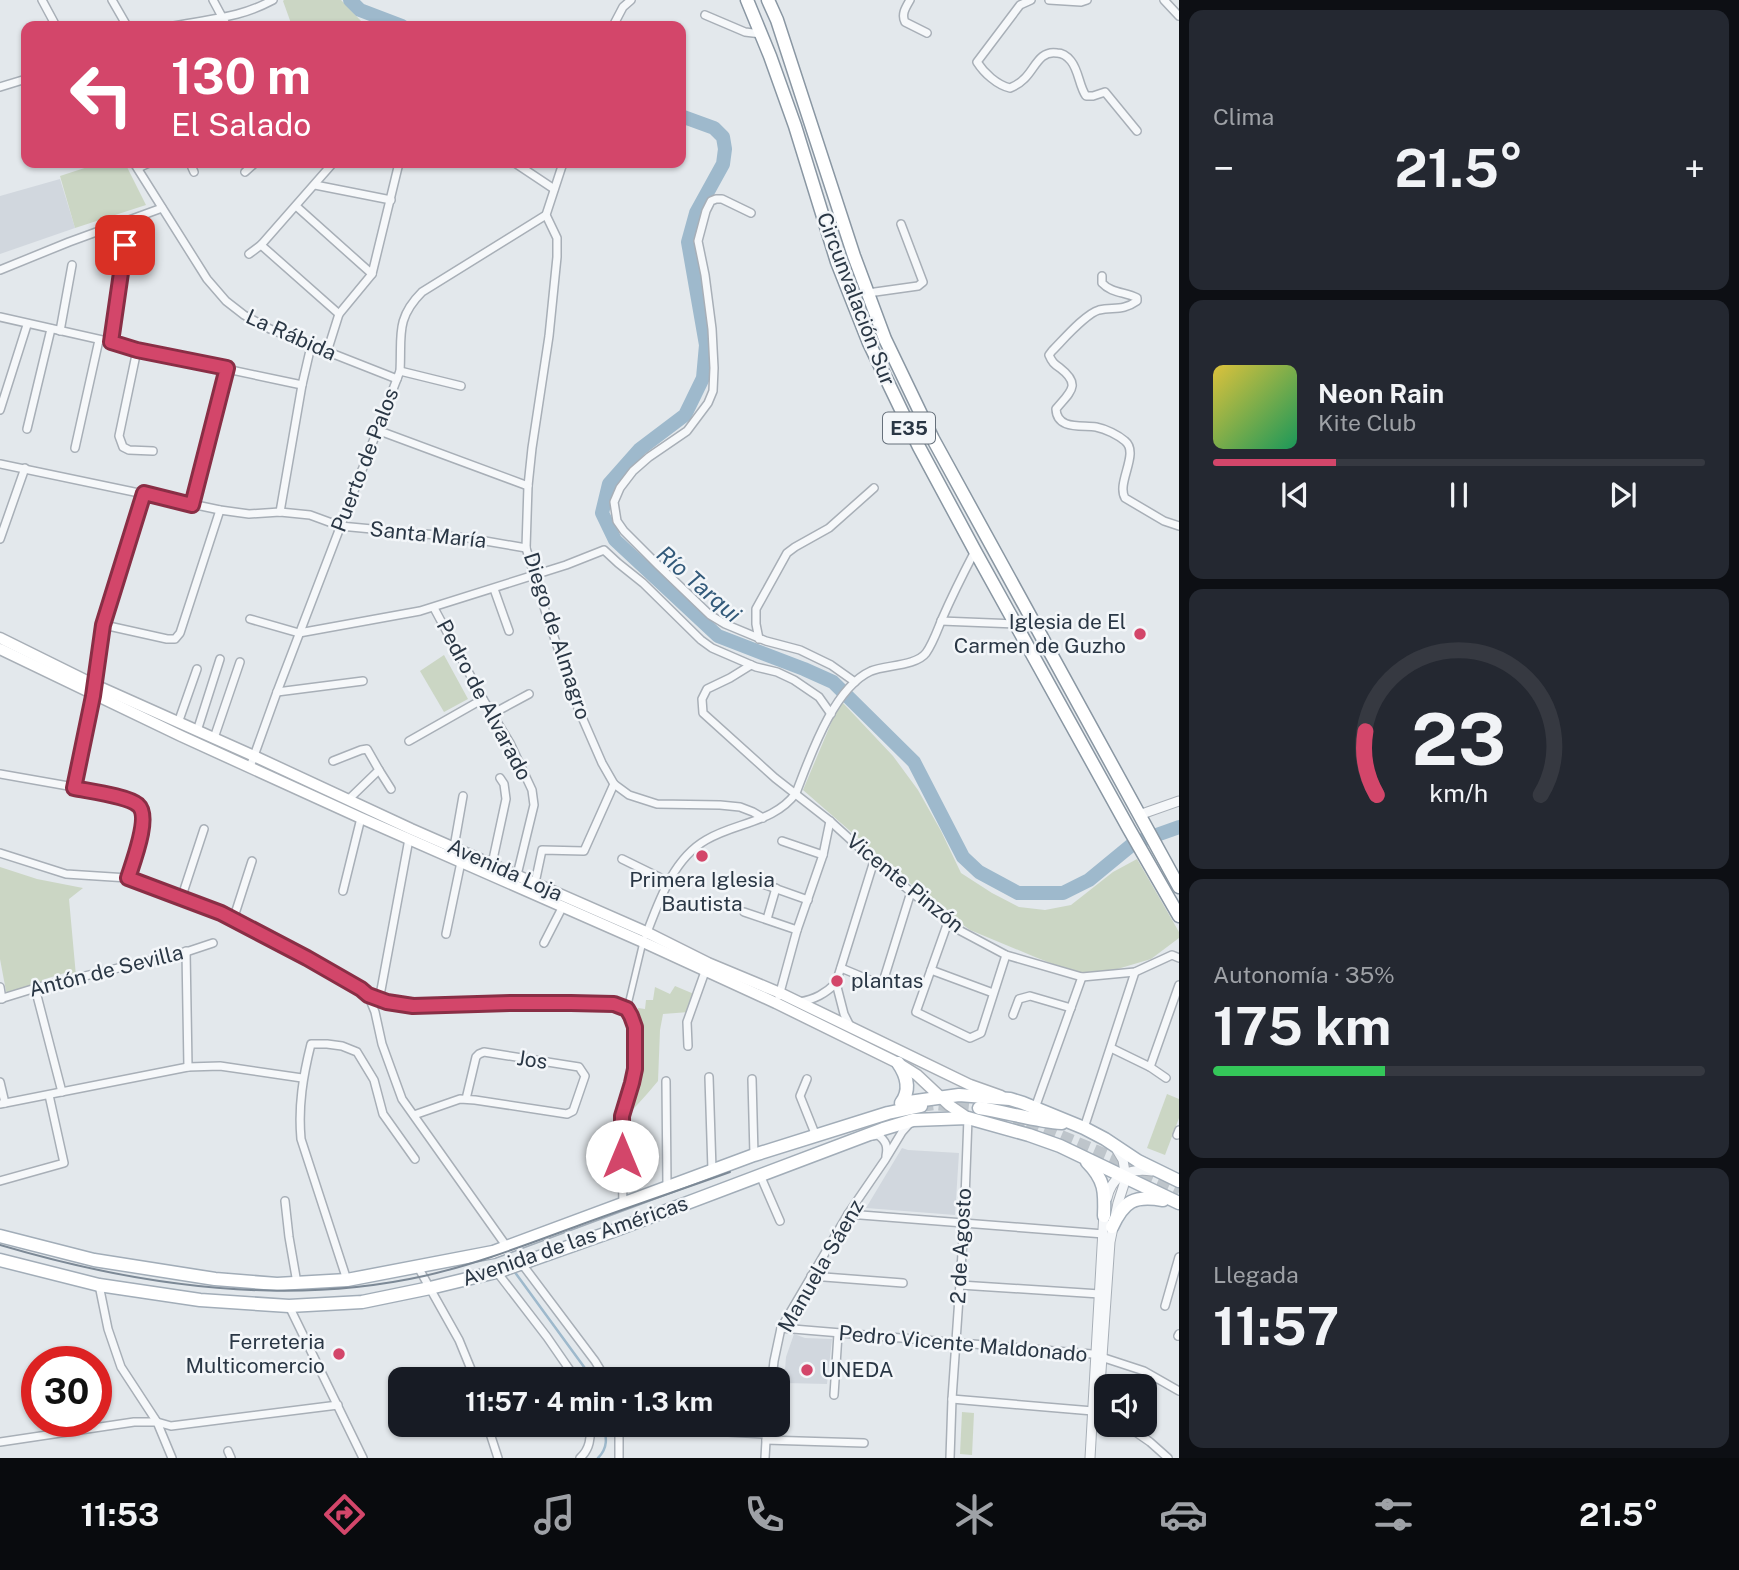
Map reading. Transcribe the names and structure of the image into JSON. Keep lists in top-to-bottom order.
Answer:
{
  "streets": {
    "main road": [
      "Circunvalación Sur",
      "E35",
      "Avenida Loja",
      "Avenida de las Américas"
    ],
    "street": [
      "La Rábida",
      "Puerto de Palos",
      "Santa María",
      "Diego de Almagro",
      "Pedro de Alvarado",
      "Vicente Pinzón",
      "Antón de Sevilla",
      "Jos",
      "2 de Agosto",
      "Manuela Sáenz",
      "Pedro Vicente Maldonado"
    ]
  },
  "crossings": [
    ["La Rábida", "Puerto de Palos"],
    ["Puerto de Palos", "Santa María"],
    ["Puerto de Palos", "Diego de Almagro"],
    ["Puerto de Palos", "Avenida Loja"],
    ["Santa María", "Diego de Almagro"],
    ["Pedro de Alvarado", "Avenida Loja"],
    ["Avenida Loja", "Avenida de las Américas"],
    ["Avenida Loja", "2 de Agosto"],
    ["Avenida de las Américas", "2 de Agosto"],
    ["Avenida de las Américas", "Manuela Sáenz"],
    ["2 de Agosto", "Pedro Vicente Maldonado"],
    ["Manuela Sáenz", "Pedro Vicente Maldonado"]
  ],
  "water": ["Río Tarqui"],
  "places": [
    "Iglesia de El Carmen de Guzho",
    "Primera Iglesia Bautista",
    "plantas",
    "Ferreteria Multicomercio",
    "UNEDA"
  ],
  "page": {
    "tile": [
      "Clima",
      ["Autonomía · 35%", "175 km"],
      ["Llegada", "11:57"]
    ],
    "turn": ["130 m", "El Salado"],
    "heat": ["−", "21.5°", "+"],
    "song": ["Neon Rain", "Kite Club"],
    "limit": "30",
    "trip": "11:57 · 4 min · 1.3 km",
    "tabs": ["11:53", "21.5°"],
    "gauge": ["23", "km/h"]
  }
}
